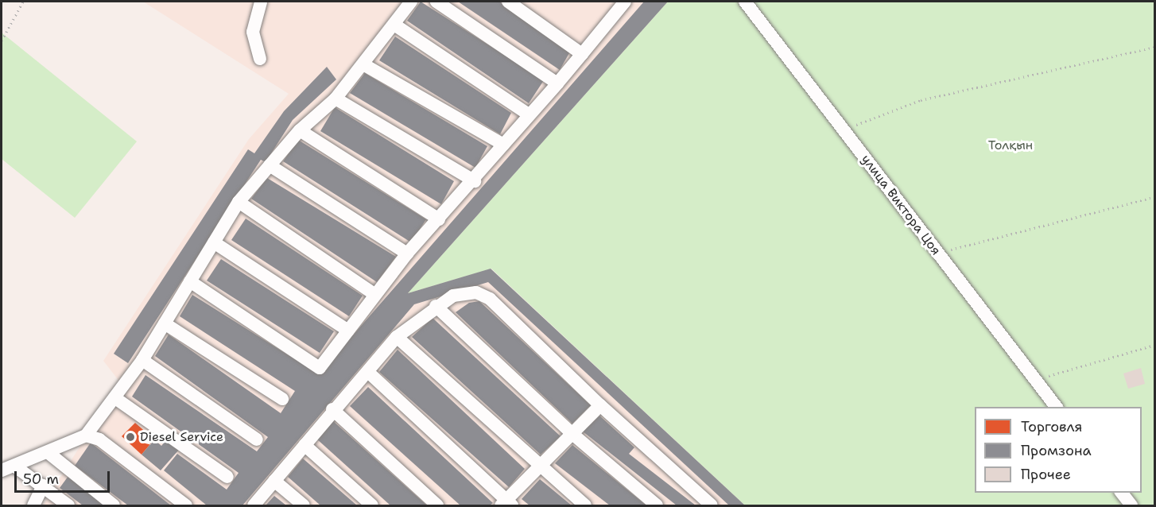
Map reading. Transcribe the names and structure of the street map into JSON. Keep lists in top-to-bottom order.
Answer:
{
  "streets": {
    "street": ["улица Виктора Цоя"]
  },
  "parks": ["Толқын"],
  "places": ["Diesel Service"],
  "legend": ["Торговля", "Промзона", "Прочее"],
  "scale_bar": "50 m"
}
